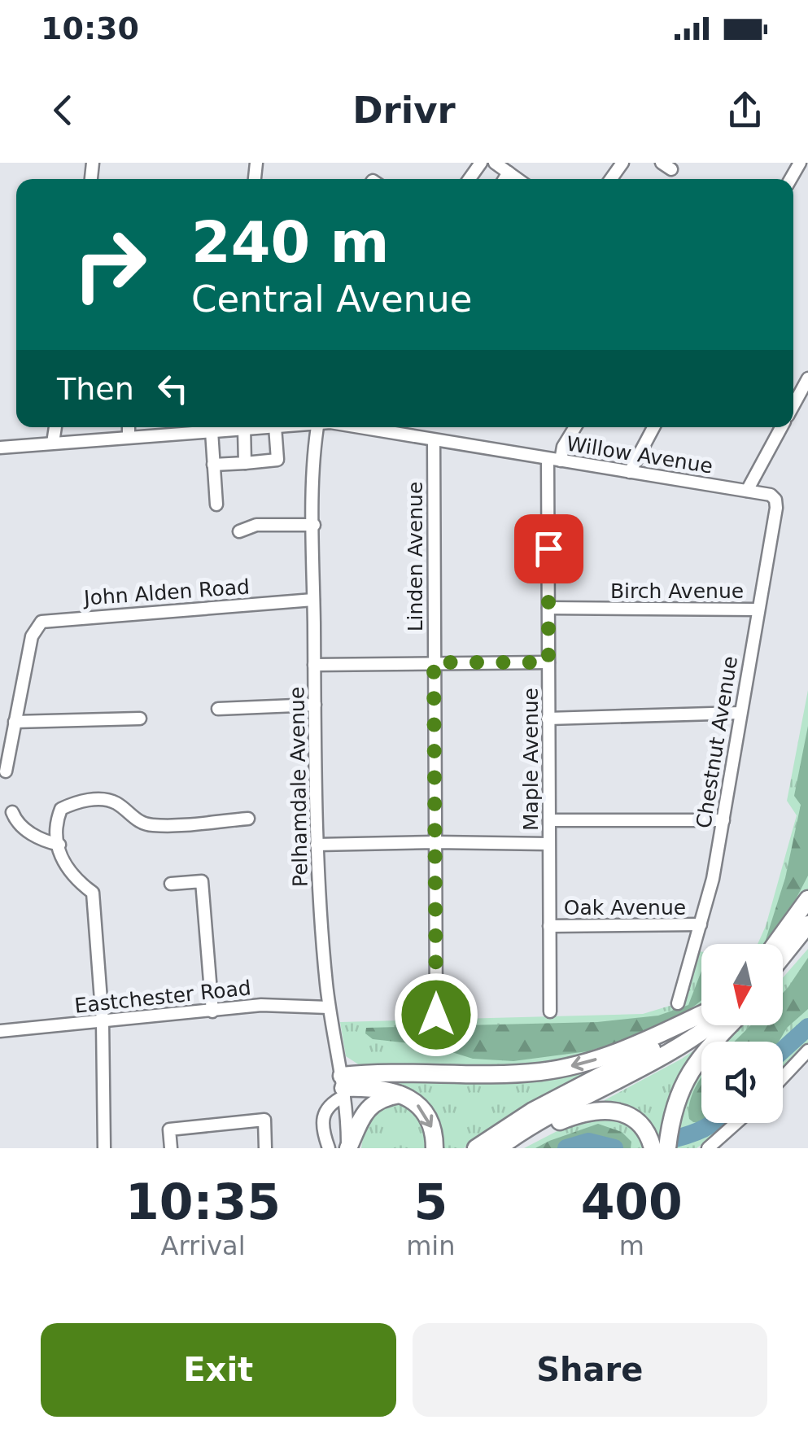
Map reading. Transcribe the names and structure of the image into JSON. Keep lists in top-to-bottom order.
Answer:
{
  "streets": {
    "street": [
      "Willow Avenue",
      "Linden Avenue",
      "Birch Avenue",
      "John Alden Road",
      "Chestnut Avenue",
      "Maple Avenue",
      "Pelhamdale Avenue",
      "Oak Avenue",
      "Eastchester Road"
    ]
  },
  "crossings": [
    ["Willow Avenue", "Linden Avenue"],
    ["Willow Avenue", "Chestnut Avenue"],
    ["Willow Avenue", "Maple Avenue"],
    ["Birch Avenue", "Chestnut Avenue"],
    ["Birch Avenue", "Maple Avenue"],
    ["John Alden Road", "Pelhamdale Avenue"],
    ["Chestnut Avenue", "Oak Avenue"],
    ["Maple Avenue", "Oak Avenue"],
    ["Pelhamdale Avenue", "Eastchester Road"]
  ],
  "north": "bottom",
  "page": {
    "status": "10:30",
    "header": "Drivr",
    "turn": ["240 m", "Central Avenue"],
    "then": "Then",
    "eta": [
      "10:35",
      "Arrival",
      "5",
      "min",
      "400",
      "m"
    ],
    "buttons": ["Exit", "Share"]
  }
}
